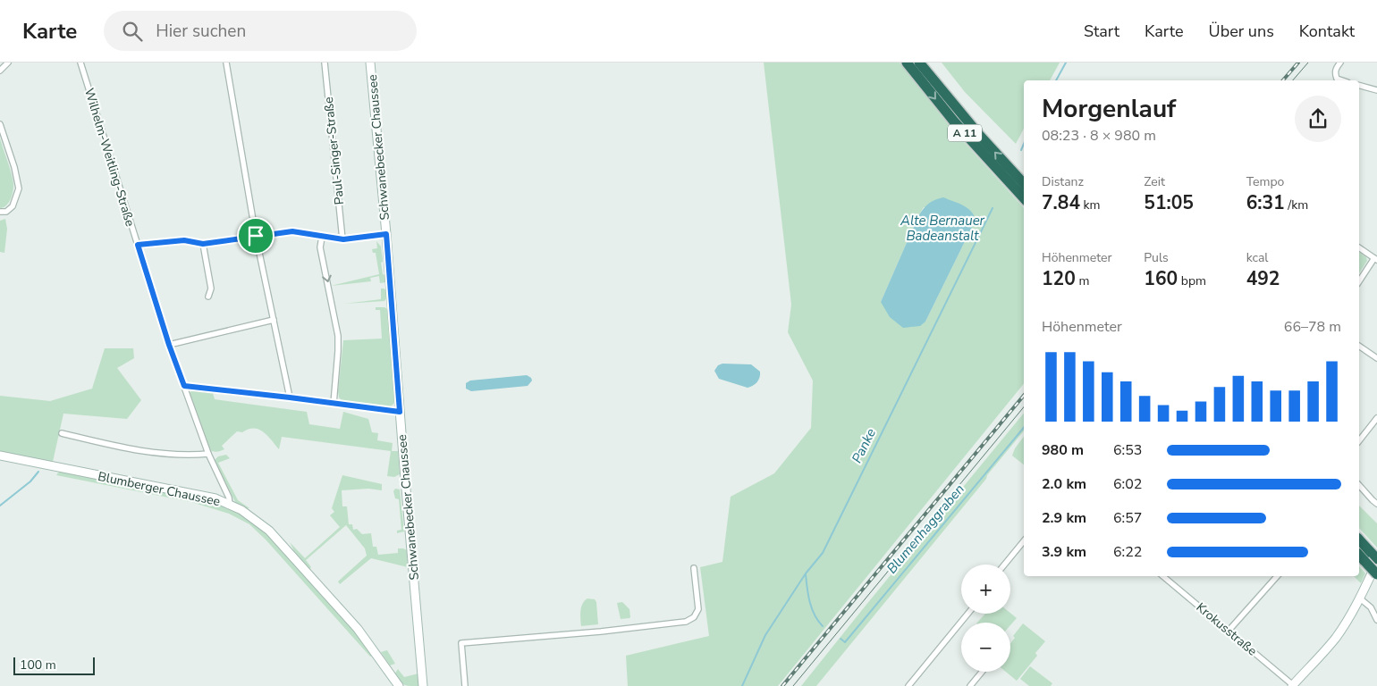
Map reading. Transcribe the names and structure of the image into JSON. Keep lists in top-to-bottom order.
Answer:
{
  "streets": {
    "highway": ["A 11"],
    "main road": ["Schwanebecker Chaussee", "Blumberger Chaussee"],
    "street": ["Paul-Singer-Straße", "Wilhelm-Weitling-Straße", "Krokusstraße"]
  },
  "crossings": [
    ["Wilhelm-Weitling-Straße", "Blumberger Chaussee"]
  ],
  "water": ["Alte Bernauer Badeanstalt", "Panke", "Blumenhaggraben"],
  "scale_bar": "100 m",
  "page": {
    "header": "Karte",
    "search": "Hier suchen",
    "nav": [
      "Start",
      "Karte",
      "Über uns",
      "Kontakt"
    ],
    "heading": ["Morgenlauf", "08:23 · 8 × 980 m"],
    "stats": [
      ["Distanz", "7.84 km"],
      ["Zeit", "51:05"],
      ["Tempo", "6:31 /km"],
      ["Höhenmeter", "120 m"],
      ["Puls", "160 bpm"],
      ["kcal", "492"]
    ],
    "chart": ["Höhenmeter", "66–78 m"],
    "list": [
      {
        "name": "980 m",
        "note": "6:53"
      },
      {
        "name": "2.0 km",
        "note": "6:02"
      },
      {
        "name": "2.9 km",
        "note": "6:57"
      },
      {
        "name": "3.9 km",
        "note": "6:22"
      }
    ],
    "map_buttons": ["+", "−"],
    "scale": "100 m"
  }
}
